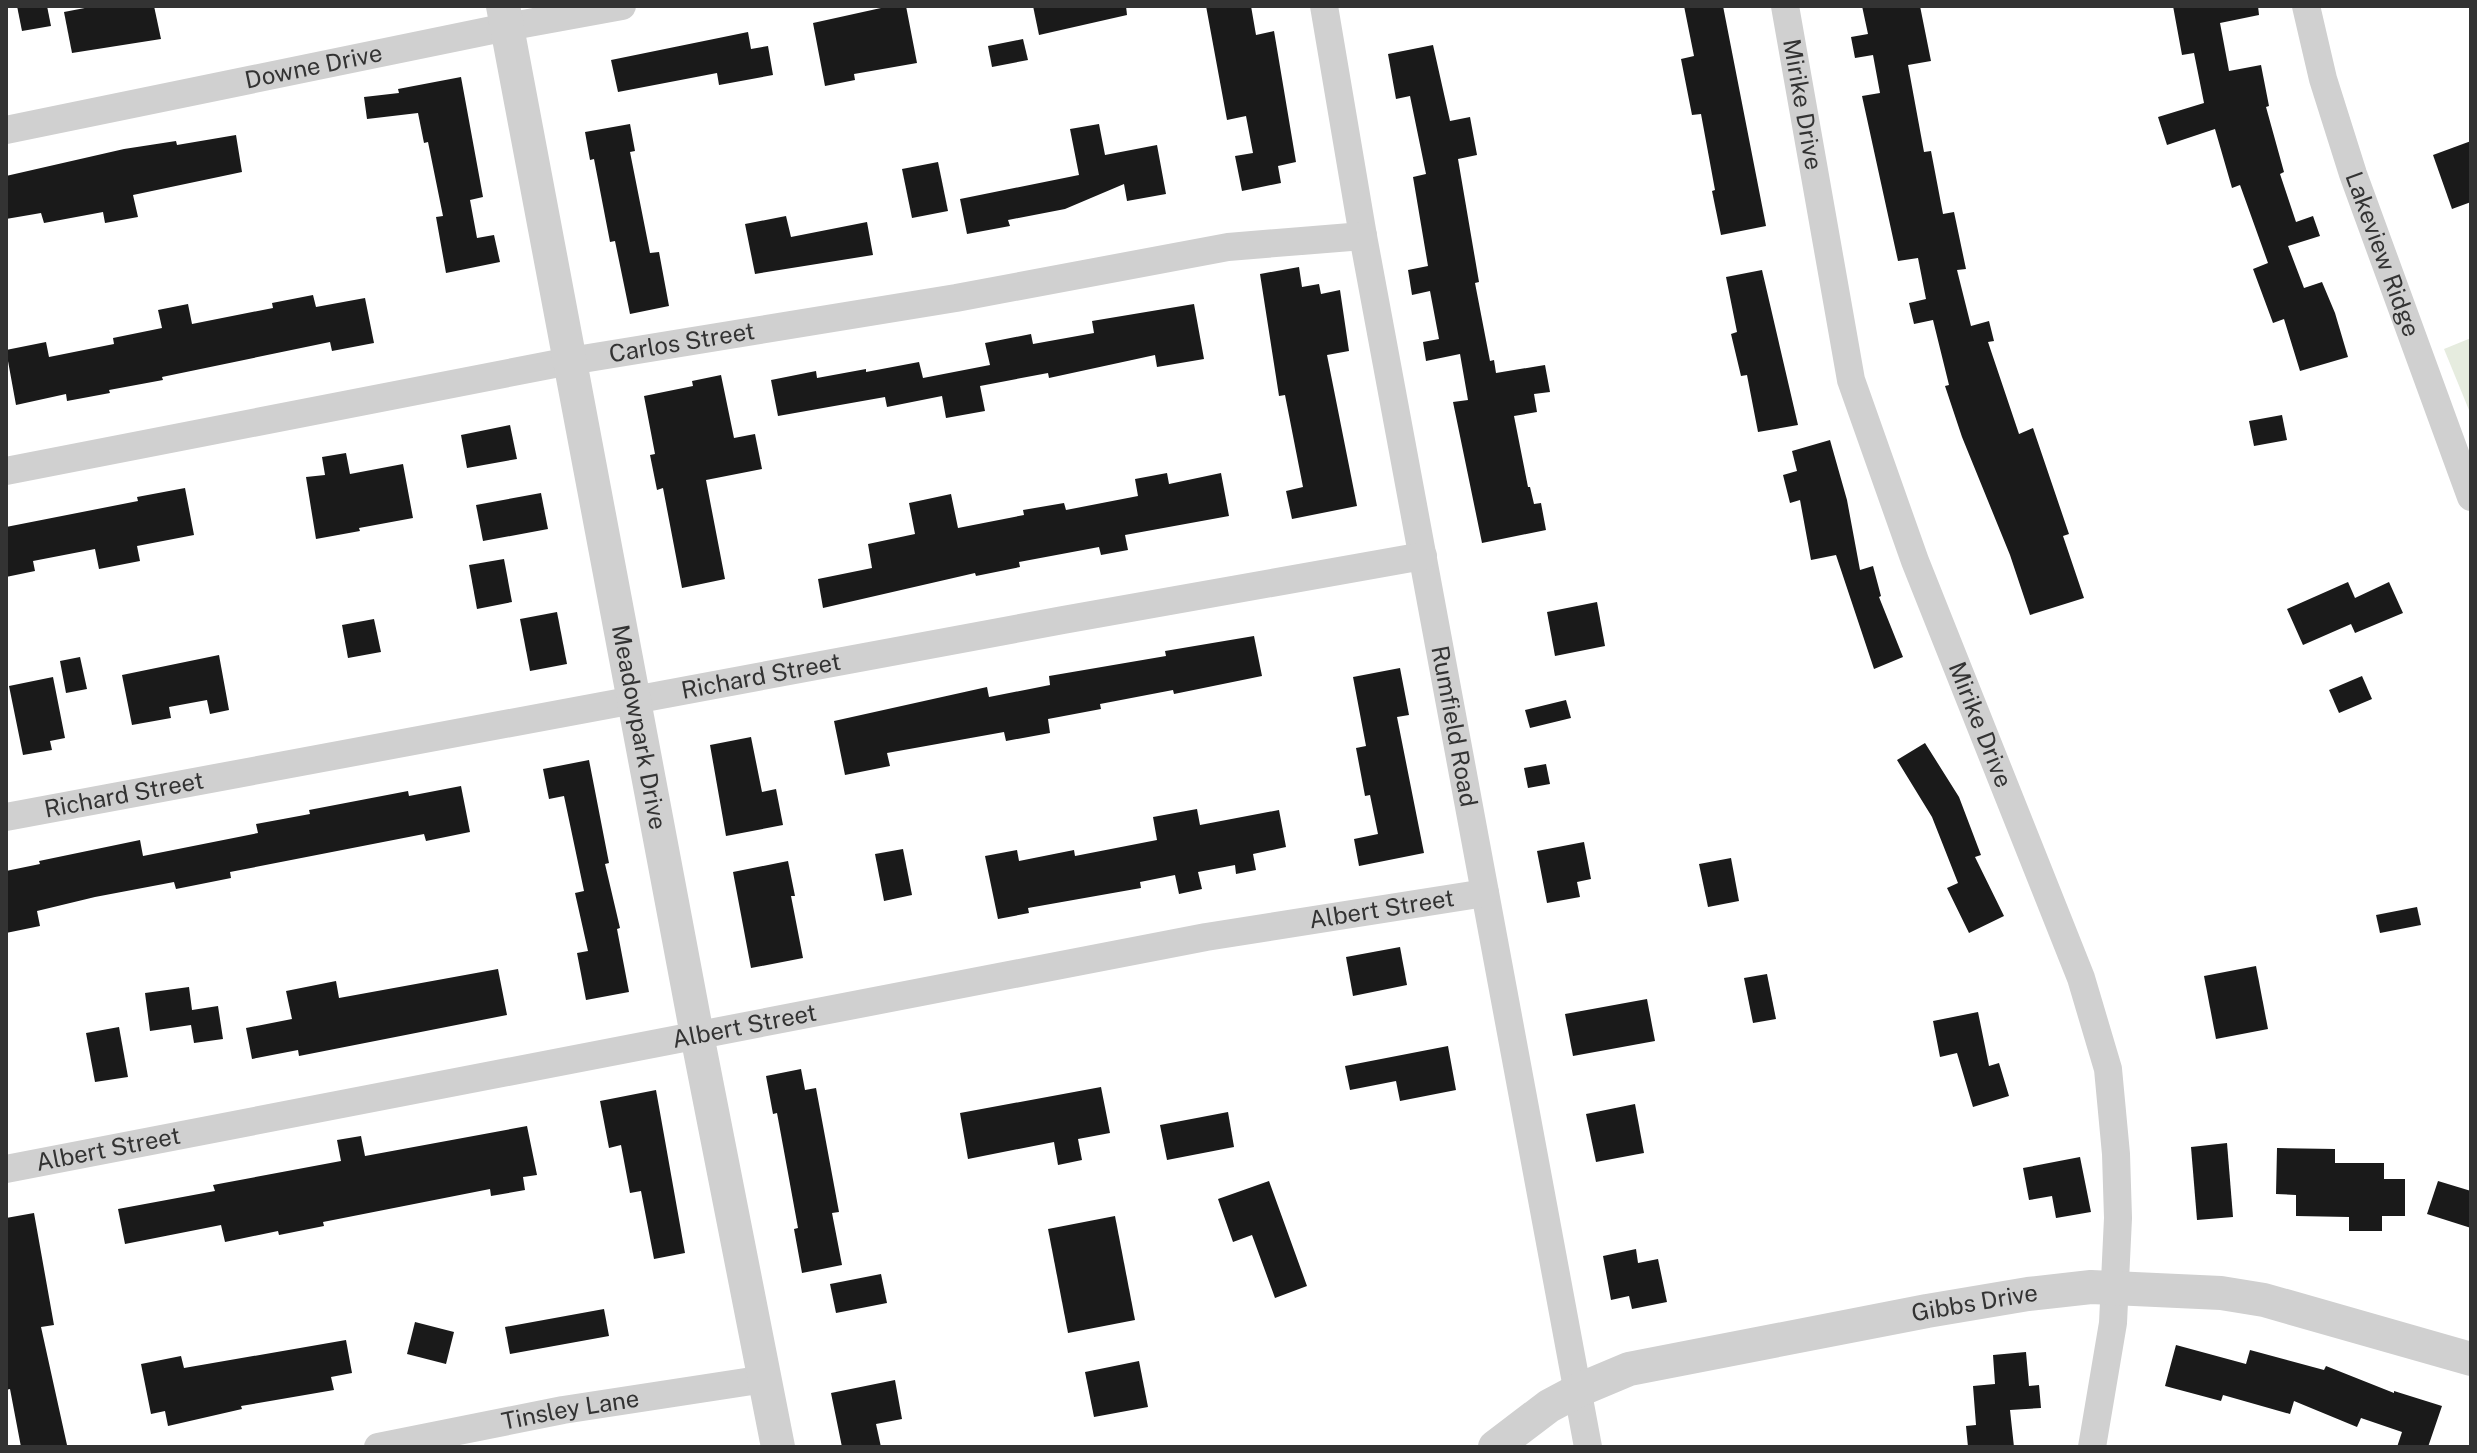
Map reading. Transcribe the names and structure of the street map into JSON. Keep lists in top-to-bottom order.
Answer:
{
  "streets": {
    "street": [
      "Downe Drive",
      "Mirike Drive",
      "Lakeview Ridge",
      "Carlos Street",
      "Richard Street",
      "Meadowpark Drive",
      "Rumfield Road",
      "Albert Street",
      "Gibbs Drive",
      "Tinsley Lane"
    ]
  },
  "crossings": [
    ["Downe Drive", "Meadowpark Drive"],
    ["Mirike Drive", "Gibbs Drive"],
    ["Carlos Street", "Meadowpark Drive"],
    ["Carlos Street", "Rumfield Road"],
    ["Richard Street", "Meadowpark Drive"],
    ["Richard Street", "Rumfield Road"],
    ["Meadowpark Drive", "Albert Street"],
    ["Meadowpark Drive", "Tinsley Lane"],
    ["Rumfield Road", "Albert Street"],
    ["Rumfield Road", "Gibbs Drive"]
  ]
}
